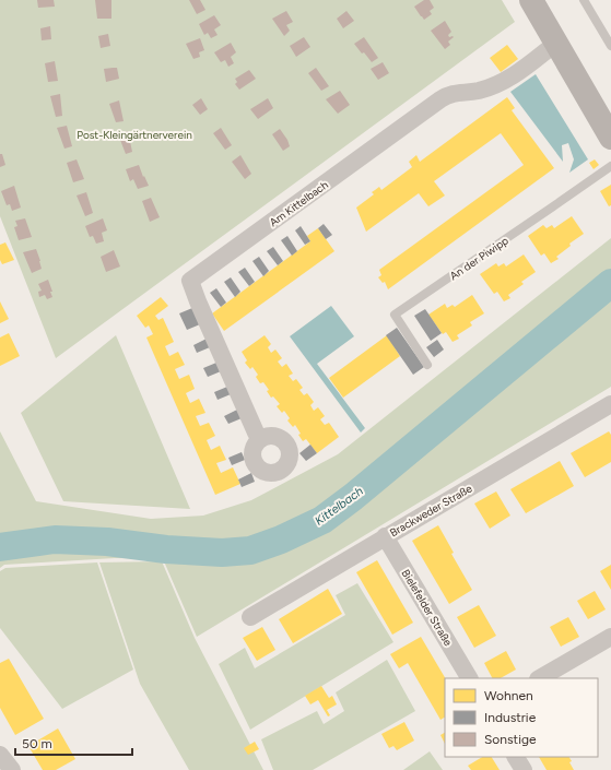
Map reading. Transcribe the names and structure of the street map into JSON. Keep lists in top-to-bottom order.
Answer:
{
  "streets": {
    "street": ["Am Kittelbach", "Brackweder Straße", "Bielefelder Straße"],
    "lane": ["An der Piwipp"]
  },
  "crossings": [
    ["Brackweder Straße", "Bielefelder Straße"]
  ],
  "water": ["Kittelbach"],
  "parks": ["Post-Kleingärtnerverein"],
  "legend": ["Wohnen", "Industrie", "Sonstige"],
  "scale_bar": "50 m"
}
